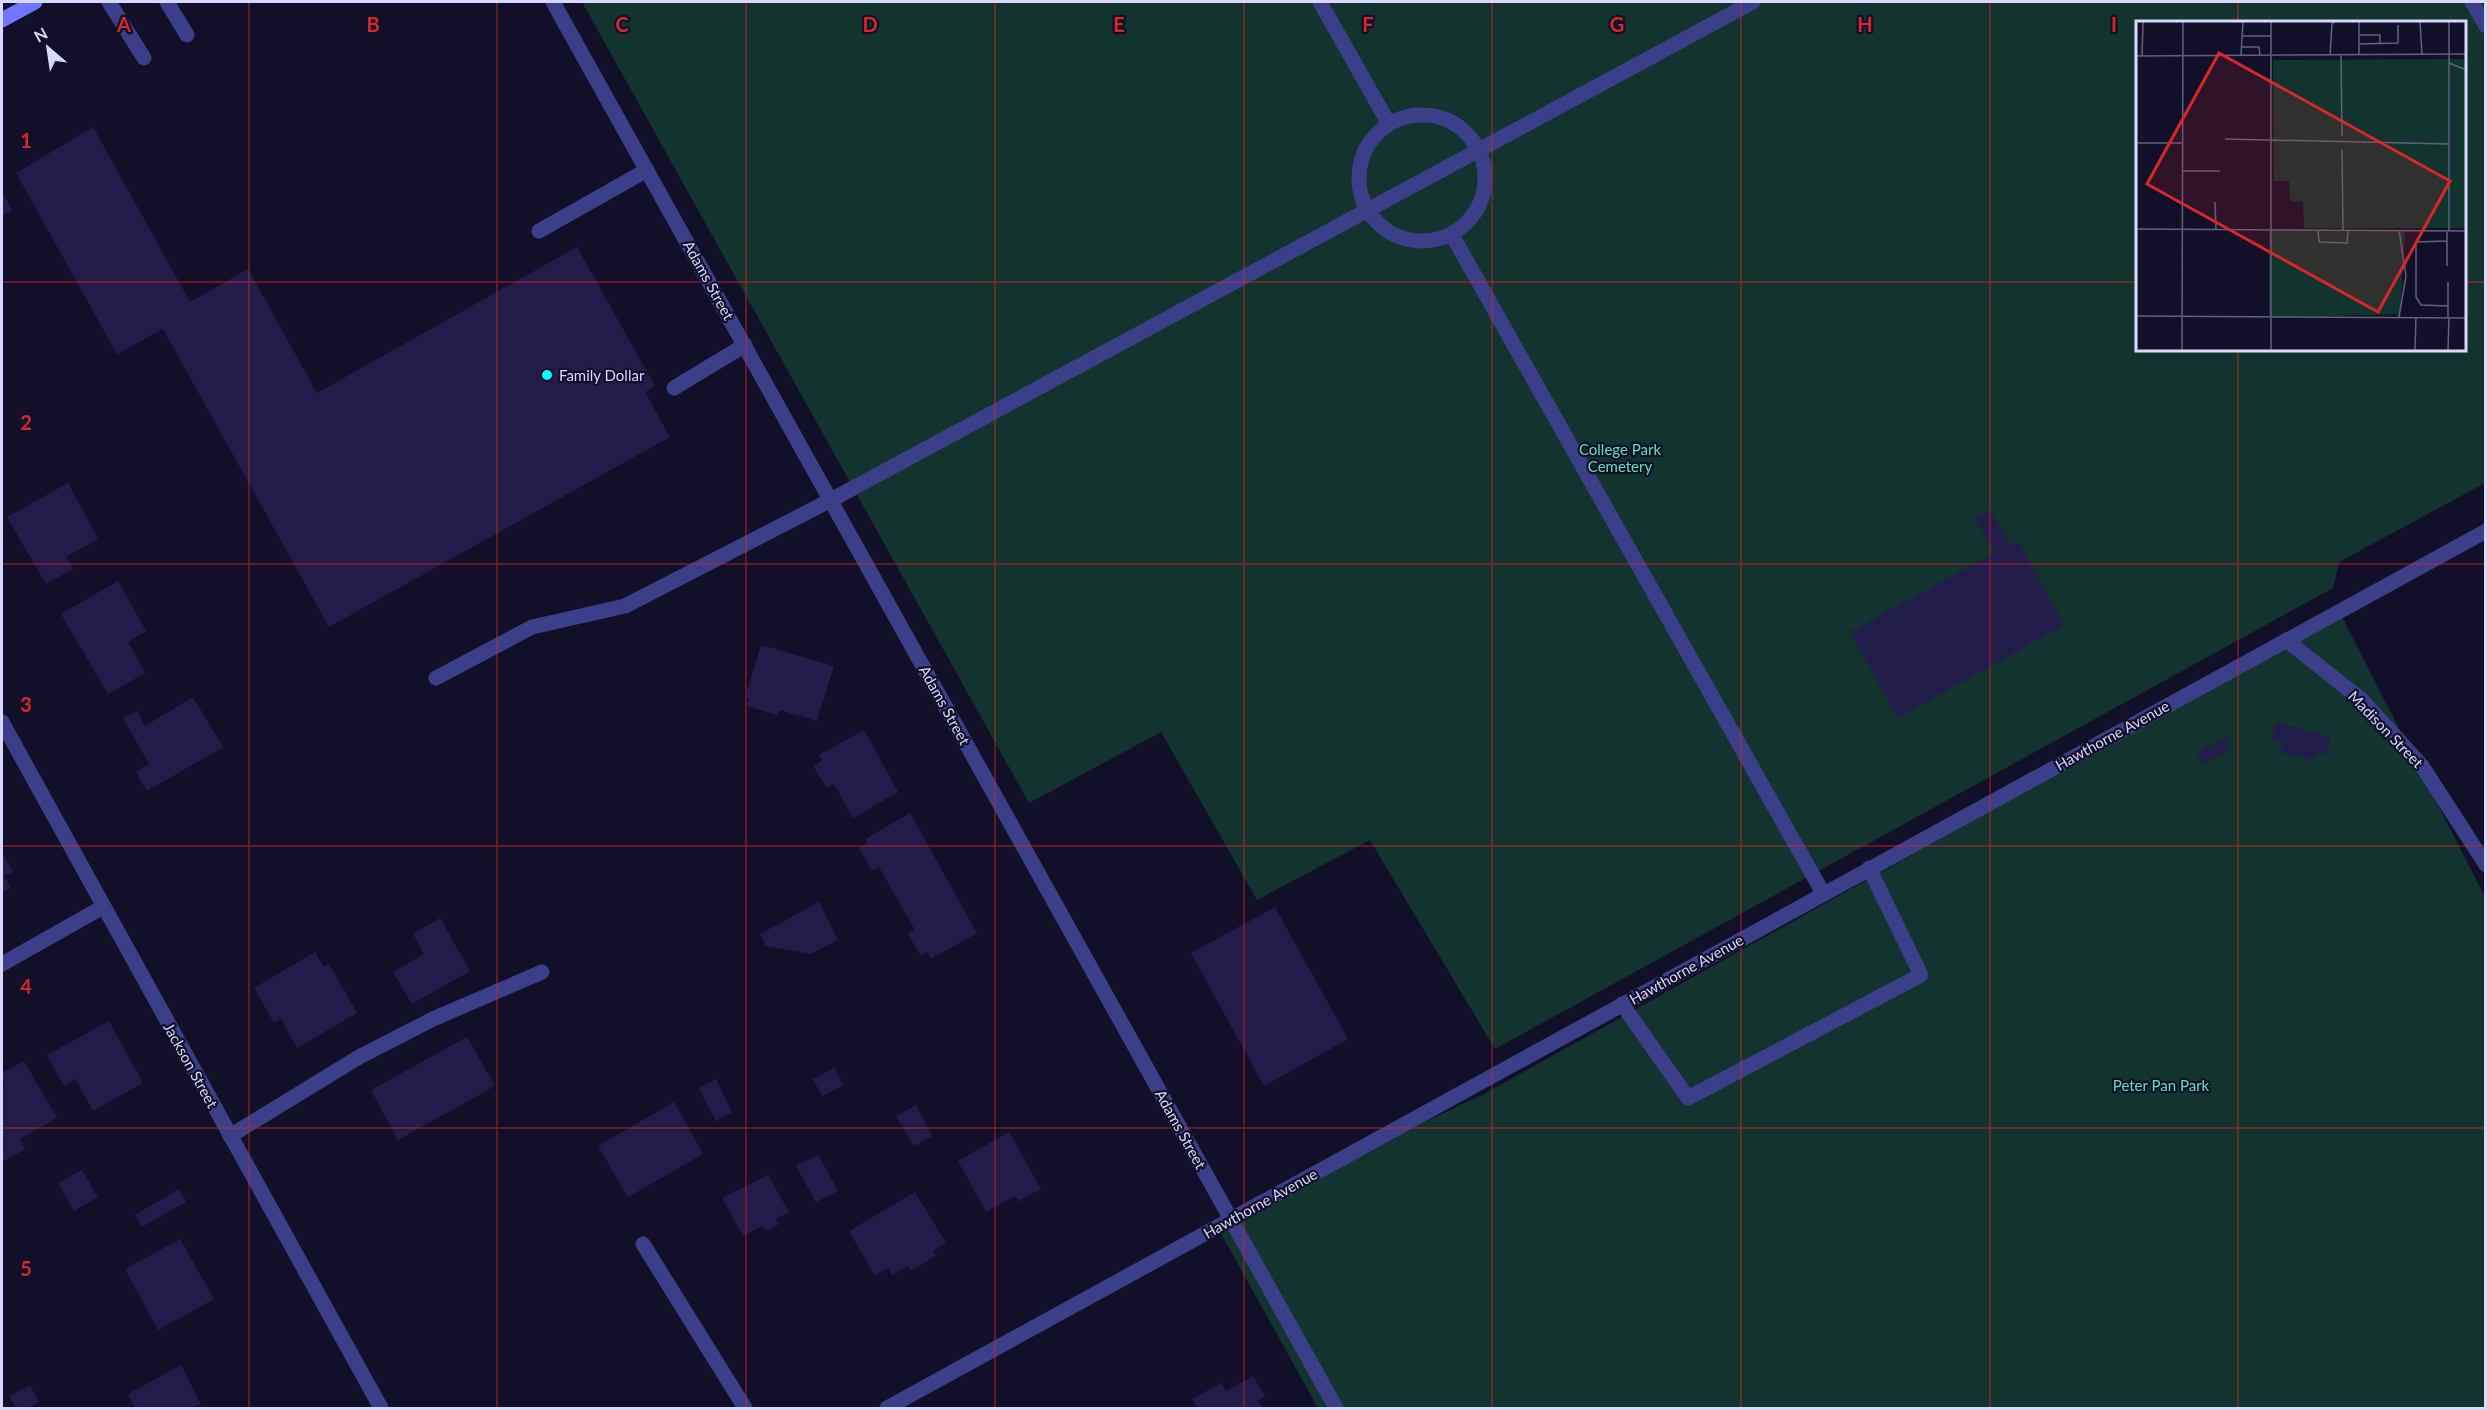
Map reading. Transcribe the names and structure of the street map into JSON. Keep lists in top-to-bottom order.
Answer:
{
  "streets": {
    "street": [
      "Adams Street",
      "Madison Street",
      "Hawthorne Avenue",
      "Jackson Street"
    ]
  },
  "crossings": [
    ["Adams Street", "Hawthorne Avenue"],
    ["Madison Street", "Hawthorne Avenue"]
  ],
  "parks": ["College Park Cemetery", "Peter Pan Park"],
  "places": ["Family Dollar"],
  "north": "top left",
  "grid": {
    "columns": [
      "A",
      "B",
      "C",
      "D",
      "E",
      "F",
      "G",
      "H",
      "I"
    ],
    "rows": [
      "1",
      "2",
      "3",
      "4",
      "5"
    ]
  }
}
